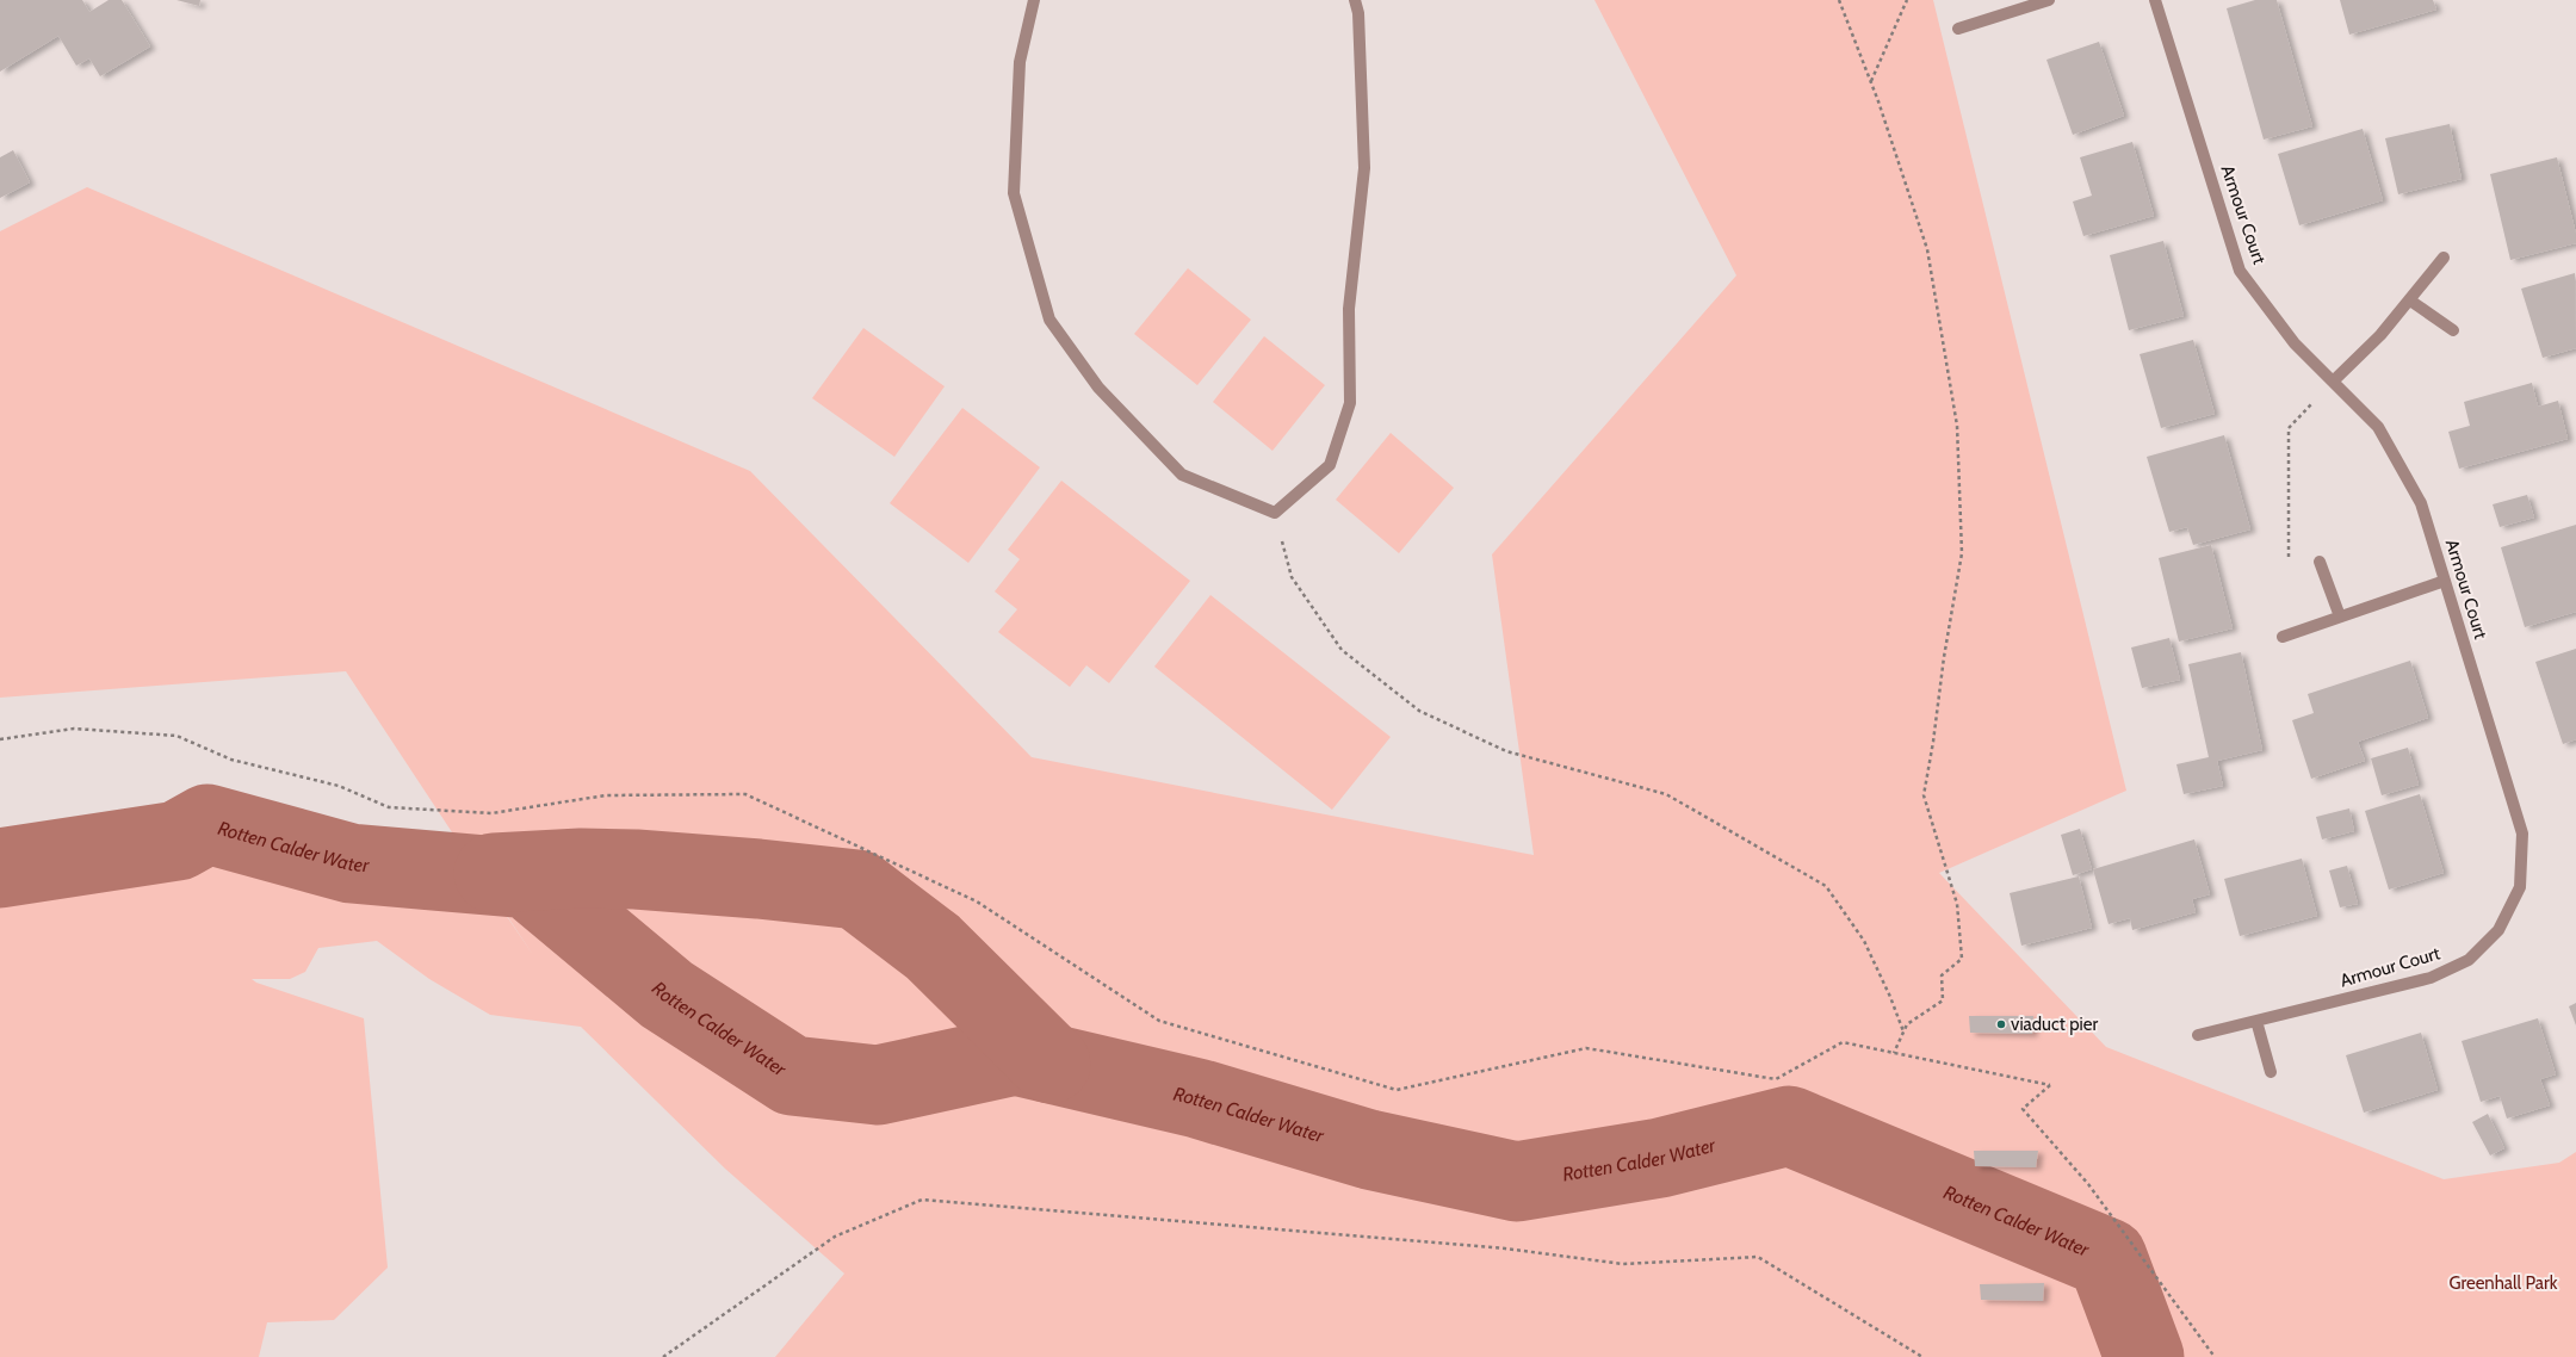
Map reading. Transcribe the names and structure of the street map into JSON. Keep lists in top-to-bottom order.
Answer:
{
  "streets": {
    "street": ["Armour Court"]
  },
  "water": ["Rotten Calder Water"],
  "parks": ["Greenhall Park"],
  "places": ["viaduct pier"]
}
